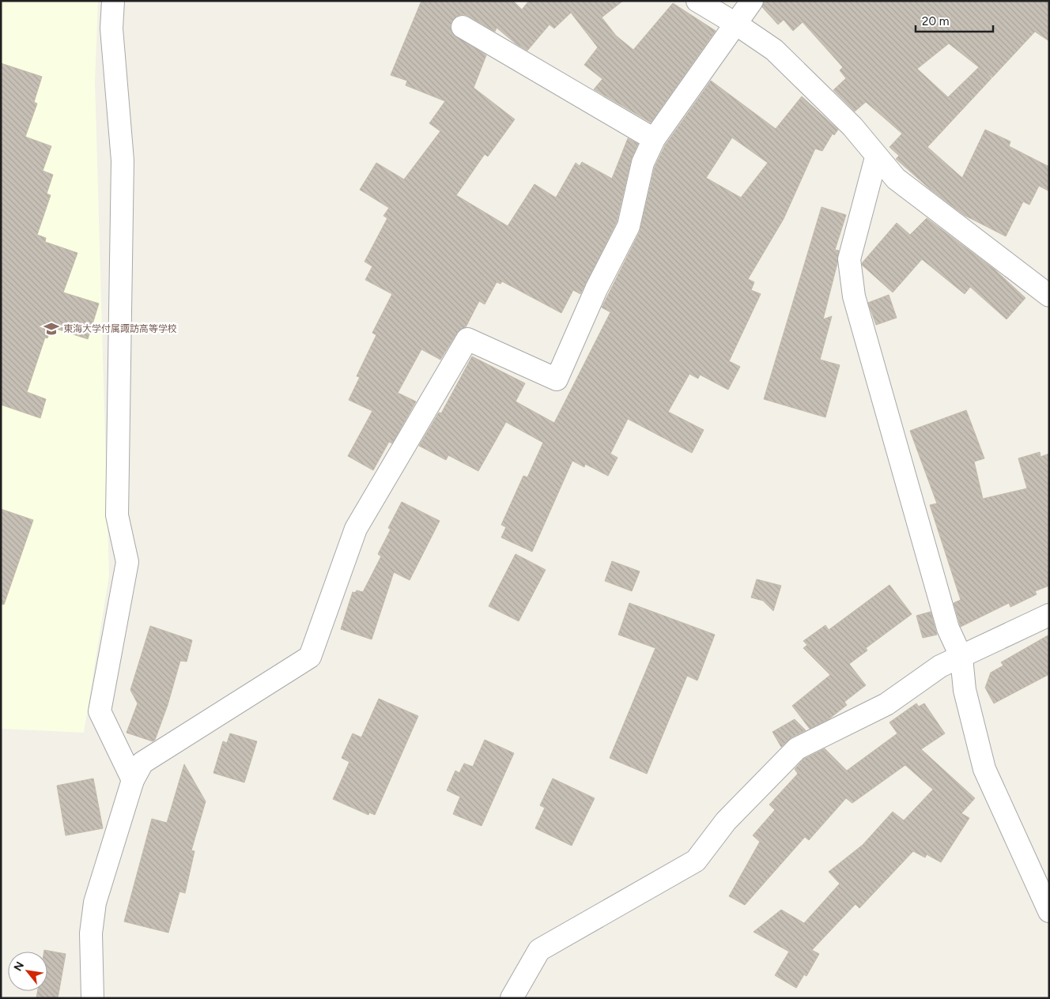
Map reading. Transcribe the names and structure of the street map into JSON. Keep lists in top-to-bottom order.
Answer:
{
  "places": {
    "school or university": ["東海大学付属諏訪高等学校"]
  },
  "scale_bar": "20 m",
  "north": "top left"
}
